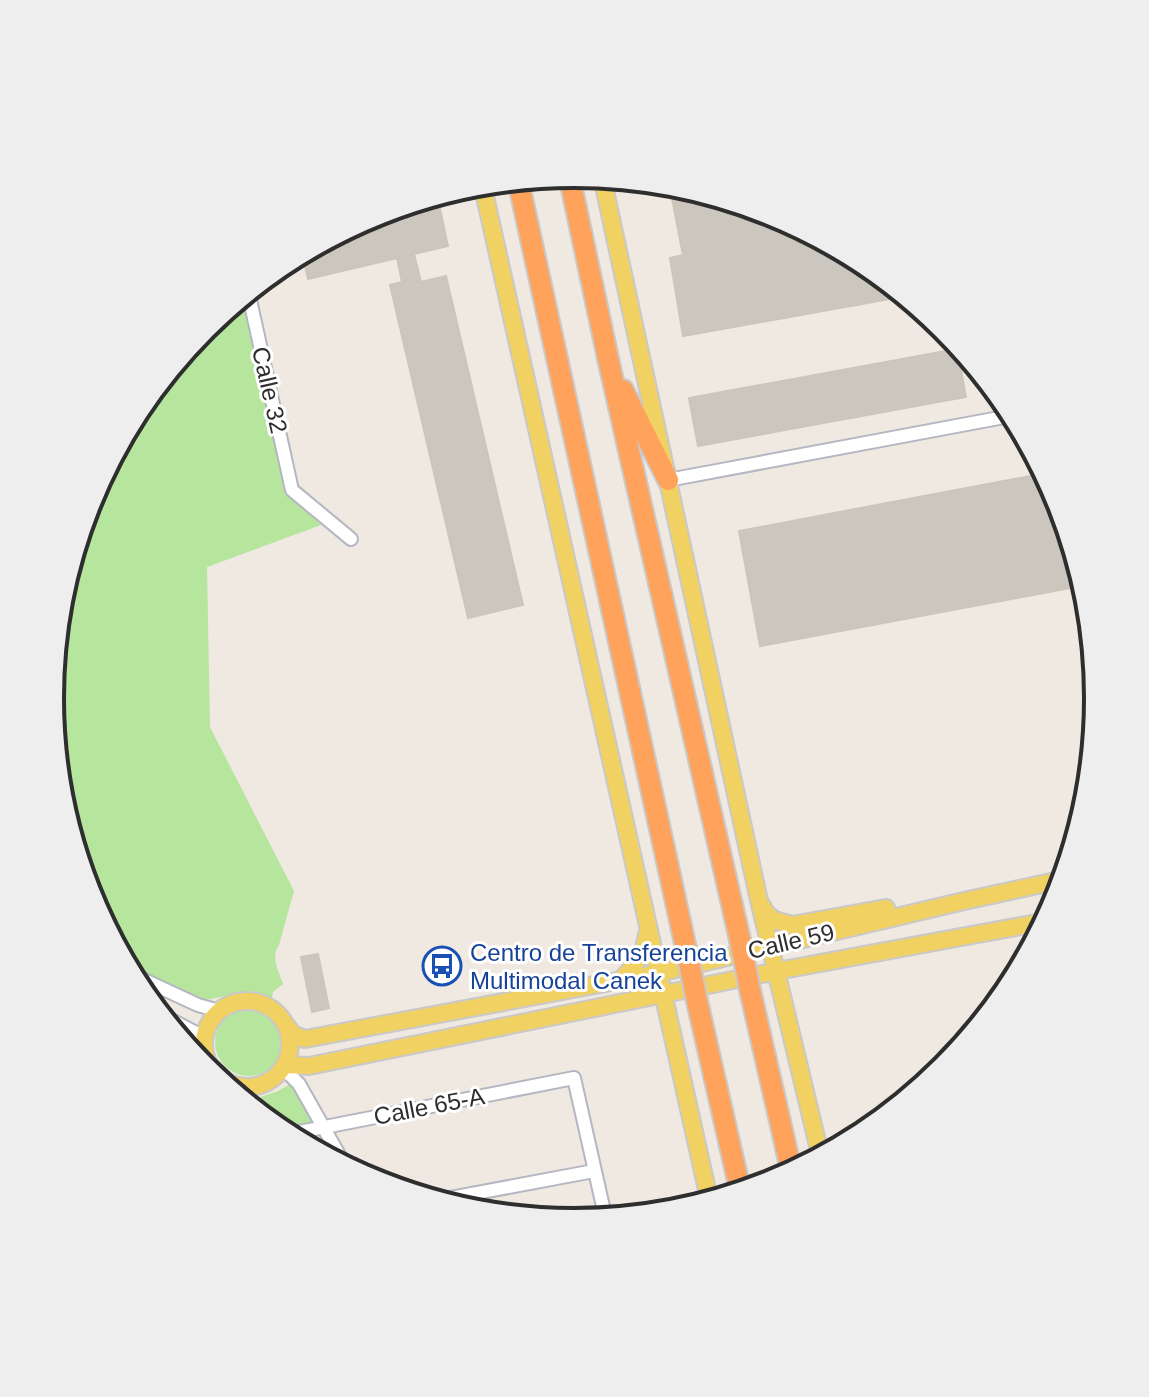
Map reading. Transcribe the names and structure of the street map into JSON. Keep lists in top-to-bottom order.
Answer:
{
  "streets": {
    "main road": ["Calle 59"],
    "street": ["Calle 32", "Calle 65-A"]
  },
  "places": {
    "bus stop": ["Centro de Transferencia Multimodal Canek"]
  }
}
